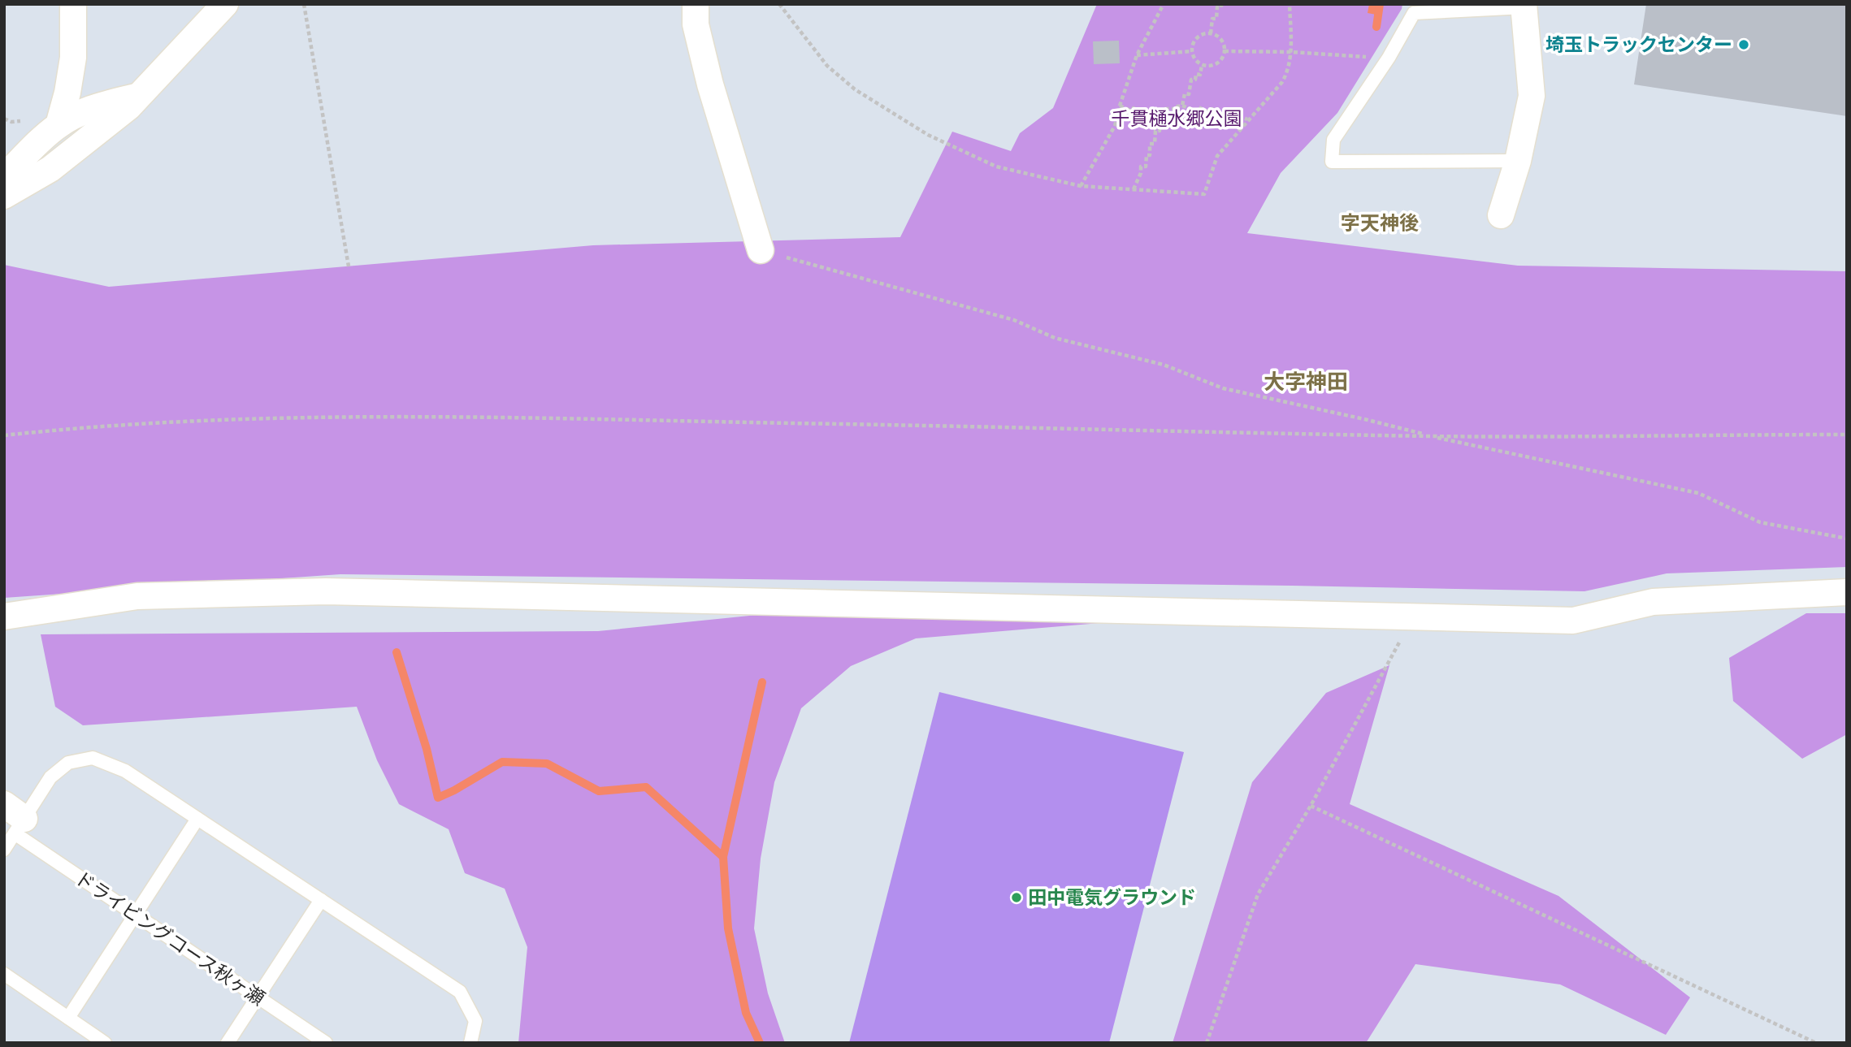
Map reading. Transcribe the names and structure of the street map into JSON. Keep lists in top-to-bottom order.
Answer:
{
  "streets": {
    "lane": ["ドライビングコース秋ヶ瀬"]
  },
  "districts": ["字天神後", "大字神田"],
  "parks": ["千貫樋水郷公園"],
  "places": ["埼玉トラックセンター", "田中電気グラウンド"]
}
